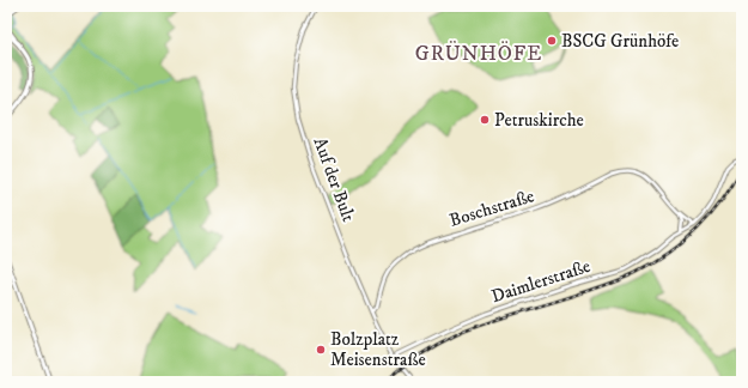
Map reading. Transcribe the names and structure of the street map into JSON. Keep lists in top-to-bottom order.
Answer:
{
  "streets": {
    "street": ["Auf der Bult", "Boschstraße", "Daimlerstraße"]
  },
  "crossings": [
    ["Auf der Bult", "Boschstraße"],
    ["Auf der Bult", "Daimlerstraße"]
  ],
  "districts": ["GRÜNHÖFE"],
  "places": ["BSCG Grünhöfe", "Petruskirche", "Bolzplatz Meisenstraße"]
}
